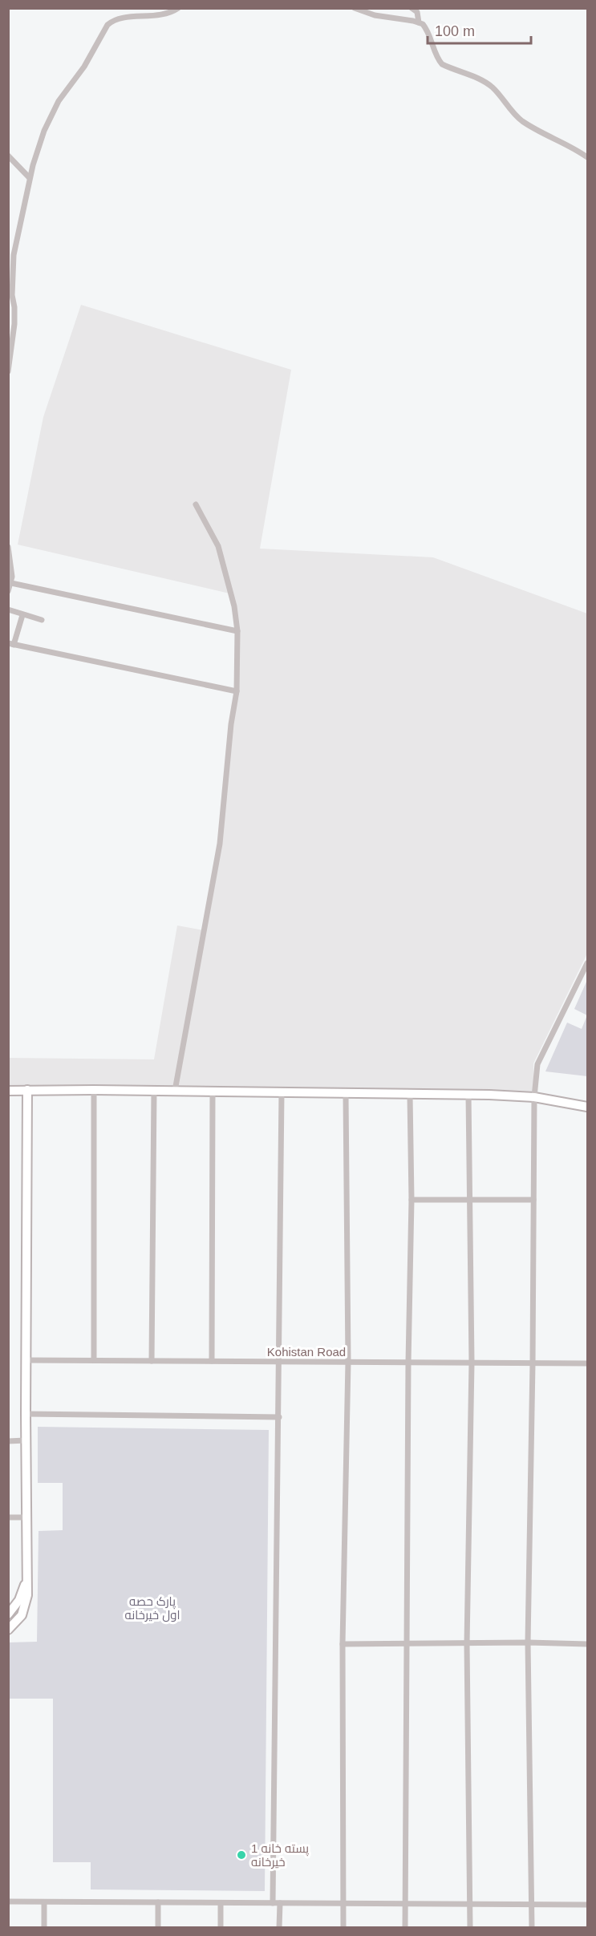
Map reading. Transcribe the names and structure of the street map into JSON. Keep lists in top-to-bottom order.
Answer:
{
  "streets": {
    "street": ["Kohistan Road"]
  },
  "parks": ["پارک حصه اول خیرخانه"],
  "places": ["1 پسته خانه خیرخانه"],
  "scale_bar": "100 m"
}
